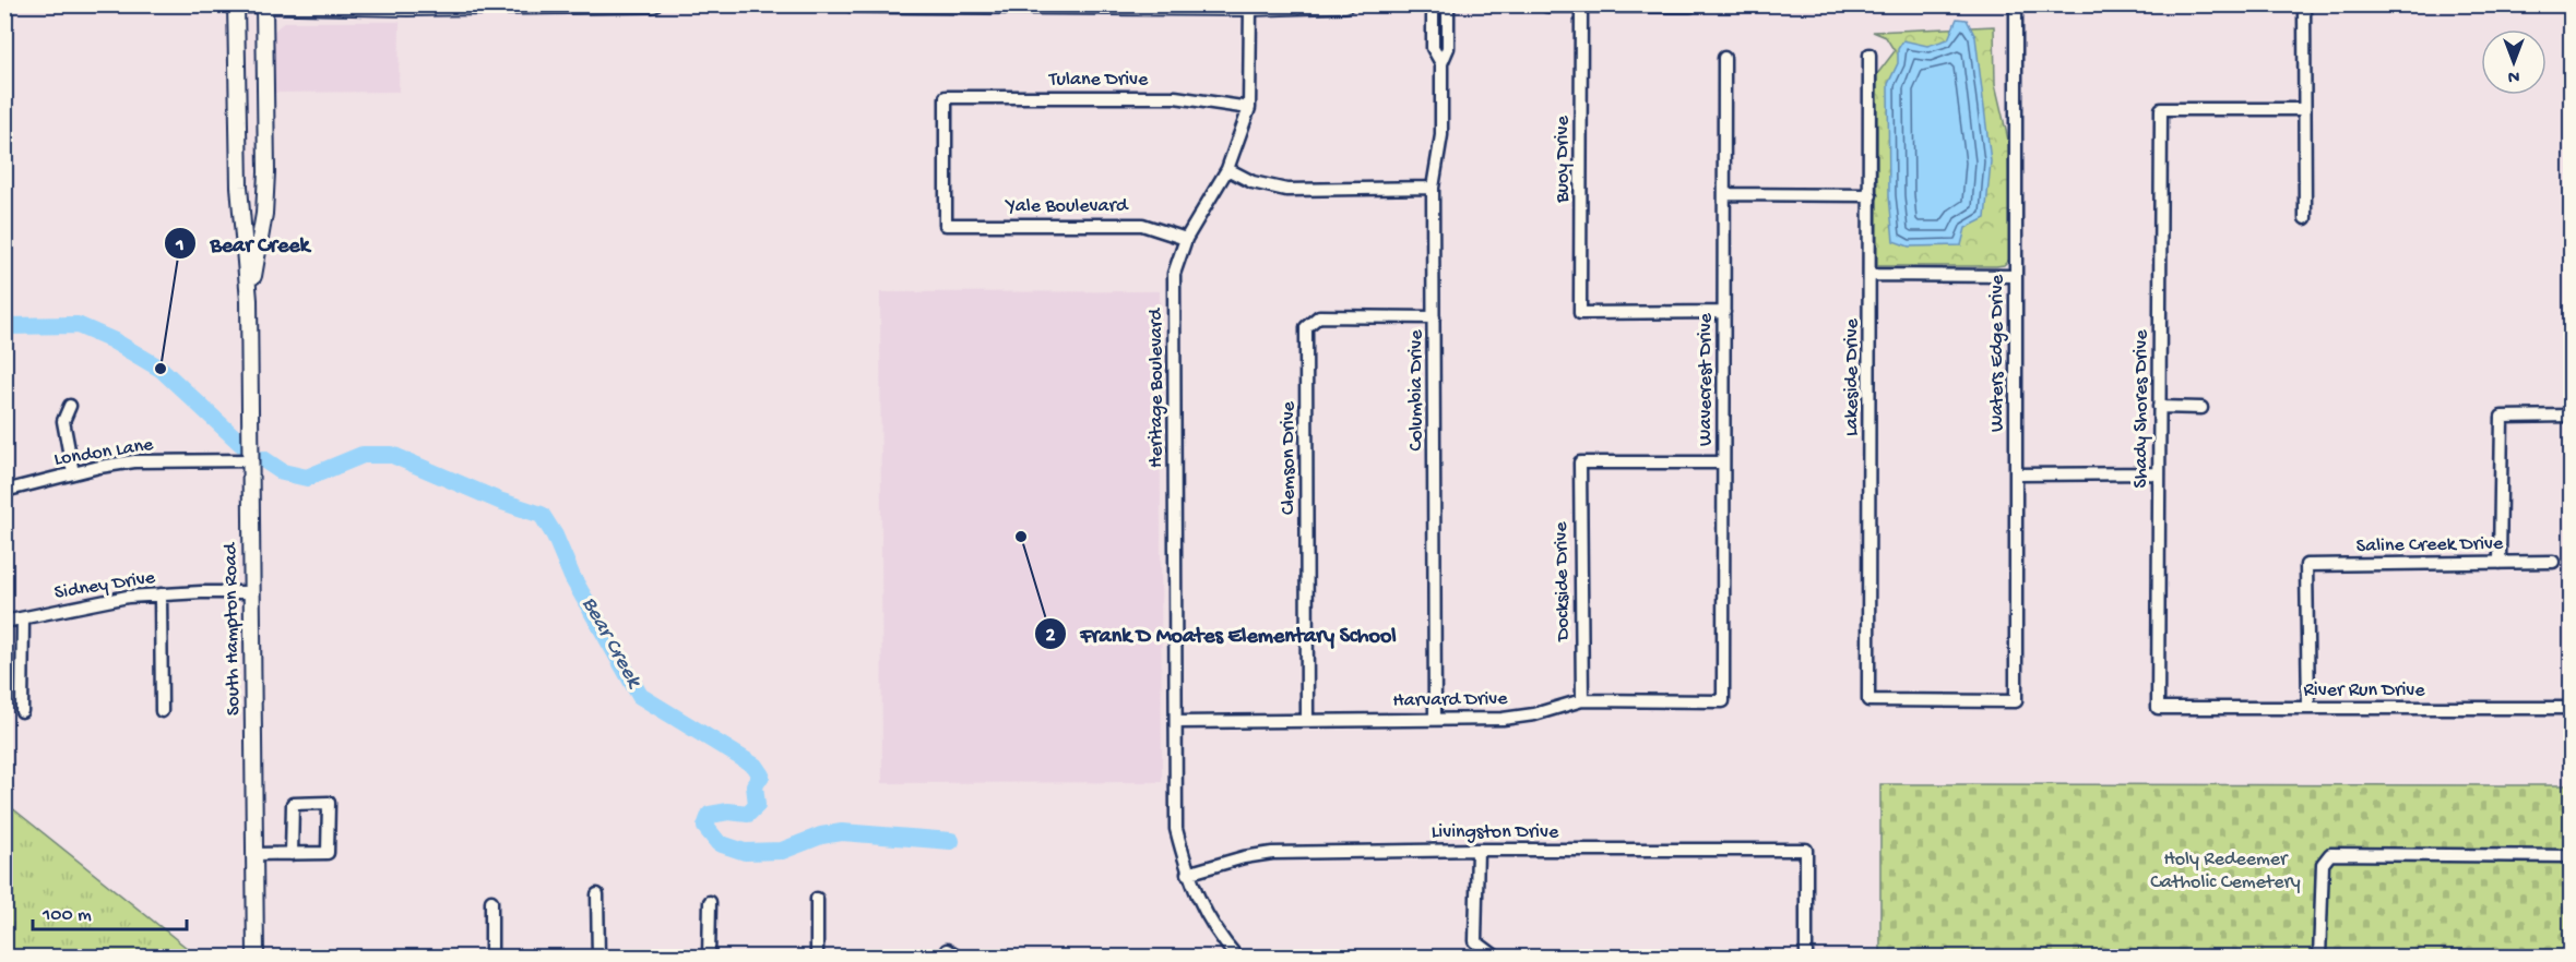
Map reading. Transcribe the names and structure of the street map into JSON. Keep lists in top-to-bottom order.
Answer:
{
  "streets": {
    "main road": ["South Hampton Road"],
    "street": [
      "Tulane Drive",
      "Buoy Drive",
      "Yale Boulevard",
      "Waters Edge Drive",
      "Lakeside Drive",
      "Wavecrest Drive",
      "Heritage Boulevard",
      "Columbia Drive",
      "Shady Shores Drive",
      "London Lane",
      "Clemson Drive",
      "Saline Creek Drive",
      "Dockside Drive",
      "Sidney Drive",
      "River Run Drive",
      "Harvard Drive",
      "Livingston Drive"
    ]
  },
  "crossings": [
    ["Tulane Drive", "Yale Boulevard"],
    ["Tulane Drive", "Heritage Boulevard"],
    ["Buoy Drive", "Wavecrest Drive"],
    ["Yale Boulevard", "Heritage Boulevard"],
    ["Waters Edge Drive", "Lakeside Drive"],
    ["Wavecrest Drive", "Dockside Drive"],
    ["Wavecrest Drive", "Harvard Drive"],
    ["Heritage Boulevard", "Harvard Drive"],
    ["Heritage Boulevard", "Livingston Drive"],
    ["Columbia Drive", "Clemson Drive"],
    ["Columbia Drive", "Harvard Drive"],
    ["Shady Shores Drive", "River Run Drive"],
    ["London Lane", "South Hampton Road"],
    ["Clemson Drive", "Harvard Drive"],
    ["Saline Creek Drive", "River Run Drive"],
    ["Dockside Drive", "Harvard Drive"],
    ["Sidney Drive", "South Hampton Road"]
  ],
  "water": ["Bear Creek"],
  "parks": ["Holy Redeemer Catholic Cemetery"],
  "places": ["Bear Creek", "Frank D Moates Elementary School"],
  "scale_bar": "100 m",
  "north": "bottom"
}
